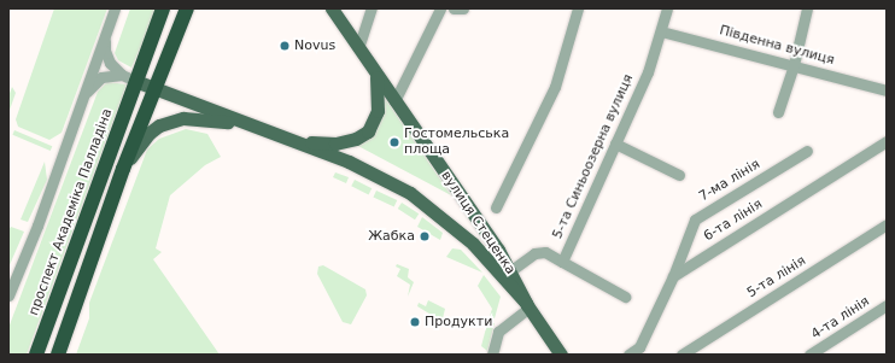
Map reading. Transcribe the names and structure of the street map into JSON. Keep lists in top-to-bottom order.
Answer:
{
  "streets": {
    "highway": ["проспект Академіка Палладіна"],
    "main road": ["вулиця Стеценка"],
    "street": [
      "Південна вулиця",
      "5-та Синьоозерна вулиця",
      "7-ма лінія",
      "6-та лінія",
      "5-та лінія",
      "4-та лінія"
    ]
  },
  "crossings": [
    ["Південна вулиця", "5-та Синьоозерна вулиця"],
    ["5-та Синьоозерна вулиця", "вулиця Стеценка"],
    ["7-ма лінія", "6-та лінія"]
  ],
  "places": [
    "Novus",
    "Гостомельська площа",
    "Жабка",
    "Продукти"
  ]
}
